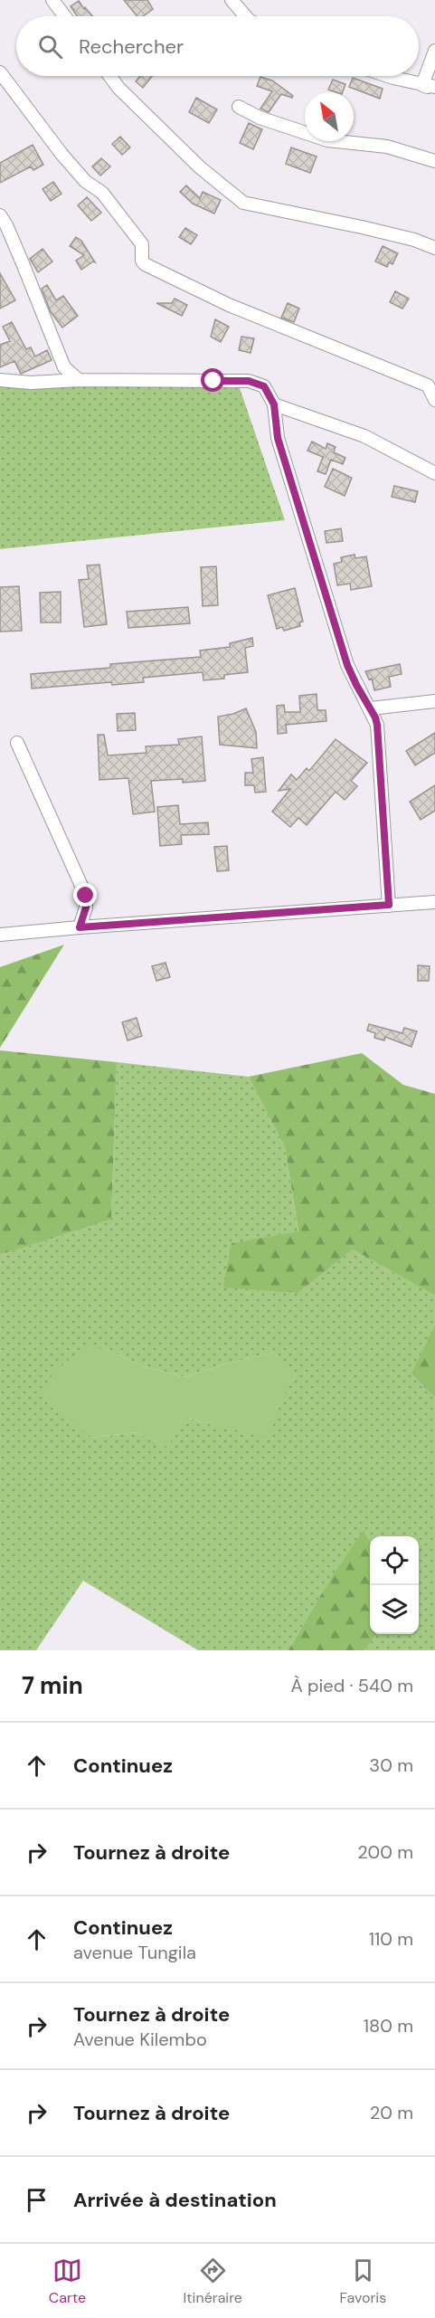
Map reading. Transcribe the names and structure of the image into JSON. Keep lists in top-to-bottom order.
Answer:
{
  "north": "top left",
  "page": {
    "search": "Rechercher",
    "heading": ["7 min", "À pied · 540 m"],
    "list": [
      ["Continuez", "30 m"],
      ["Tournez à droite", "200 m"],
      ["Continuez", "avenue Tungila", "110 m"],
      ["Tournez à droite", "Avenue Kilembo", "180 m"],
      ["Tournez à droite", "20 m"],
      "Arrivée à destination"
    ],
    "nav": ["Carte", "Itinéraire", "Favoris"]
  }
}
